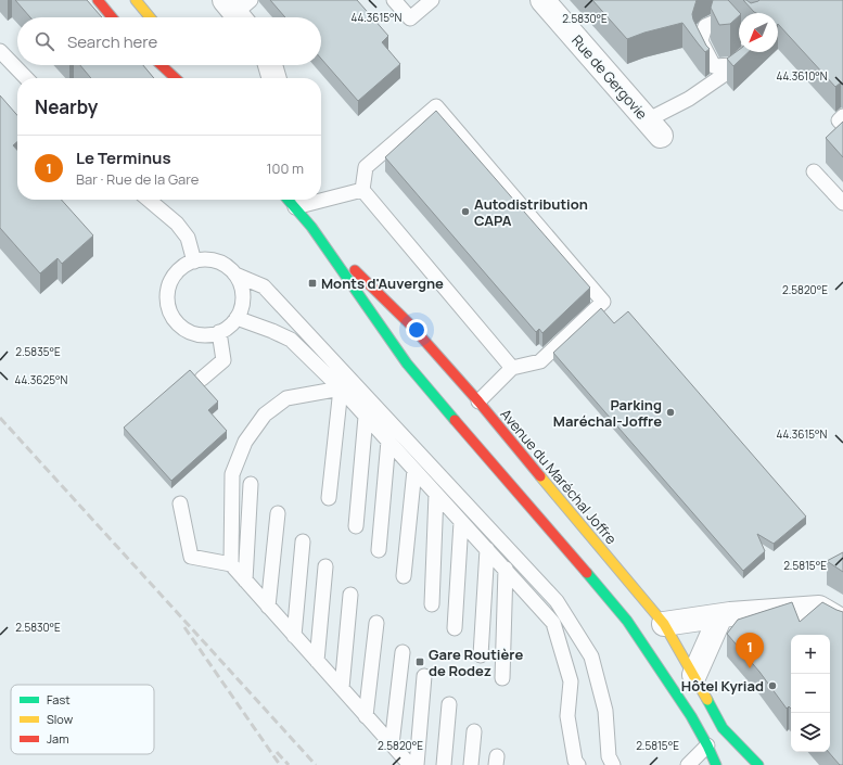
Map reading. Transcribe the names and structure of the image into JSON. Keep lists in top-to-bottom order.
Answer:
{
  "streets": {
    "main road": ["Avenue du Maréchal Joffre"],
    "street": ["Rue de Gergovie"]
  },
  "places": {
    "other": ["Autodistribution CAPA", "Parking Maréchal-Joffre", "Hôtel Kyriad"],
    "transit": ["Monts d'Auvergne", "Gare Routière de Rodez"]
  },
  "legend": ["Fast", "Slow", "Jam"],
  "north": "bottom left",
  "page": {
    "search": "Search here",
    "heading": "Nearby",
    "list": [
      {
        "mark": "1",
        "name": "Le Terminus",
        "note": "Bar · Rue de la Gare",
        "value": "100 m"
      }
    ],
    "pins": "1",
    "map_buttons": ["+", "−"]
  },
  "coordinates": [
    "44.3615°N",
    "2.5830°E",
    "44.3610°N",
    "2.5820°E",
    "2.5835°E",
    "44.3625°N",
    "2.5815°E"
  ]
}
